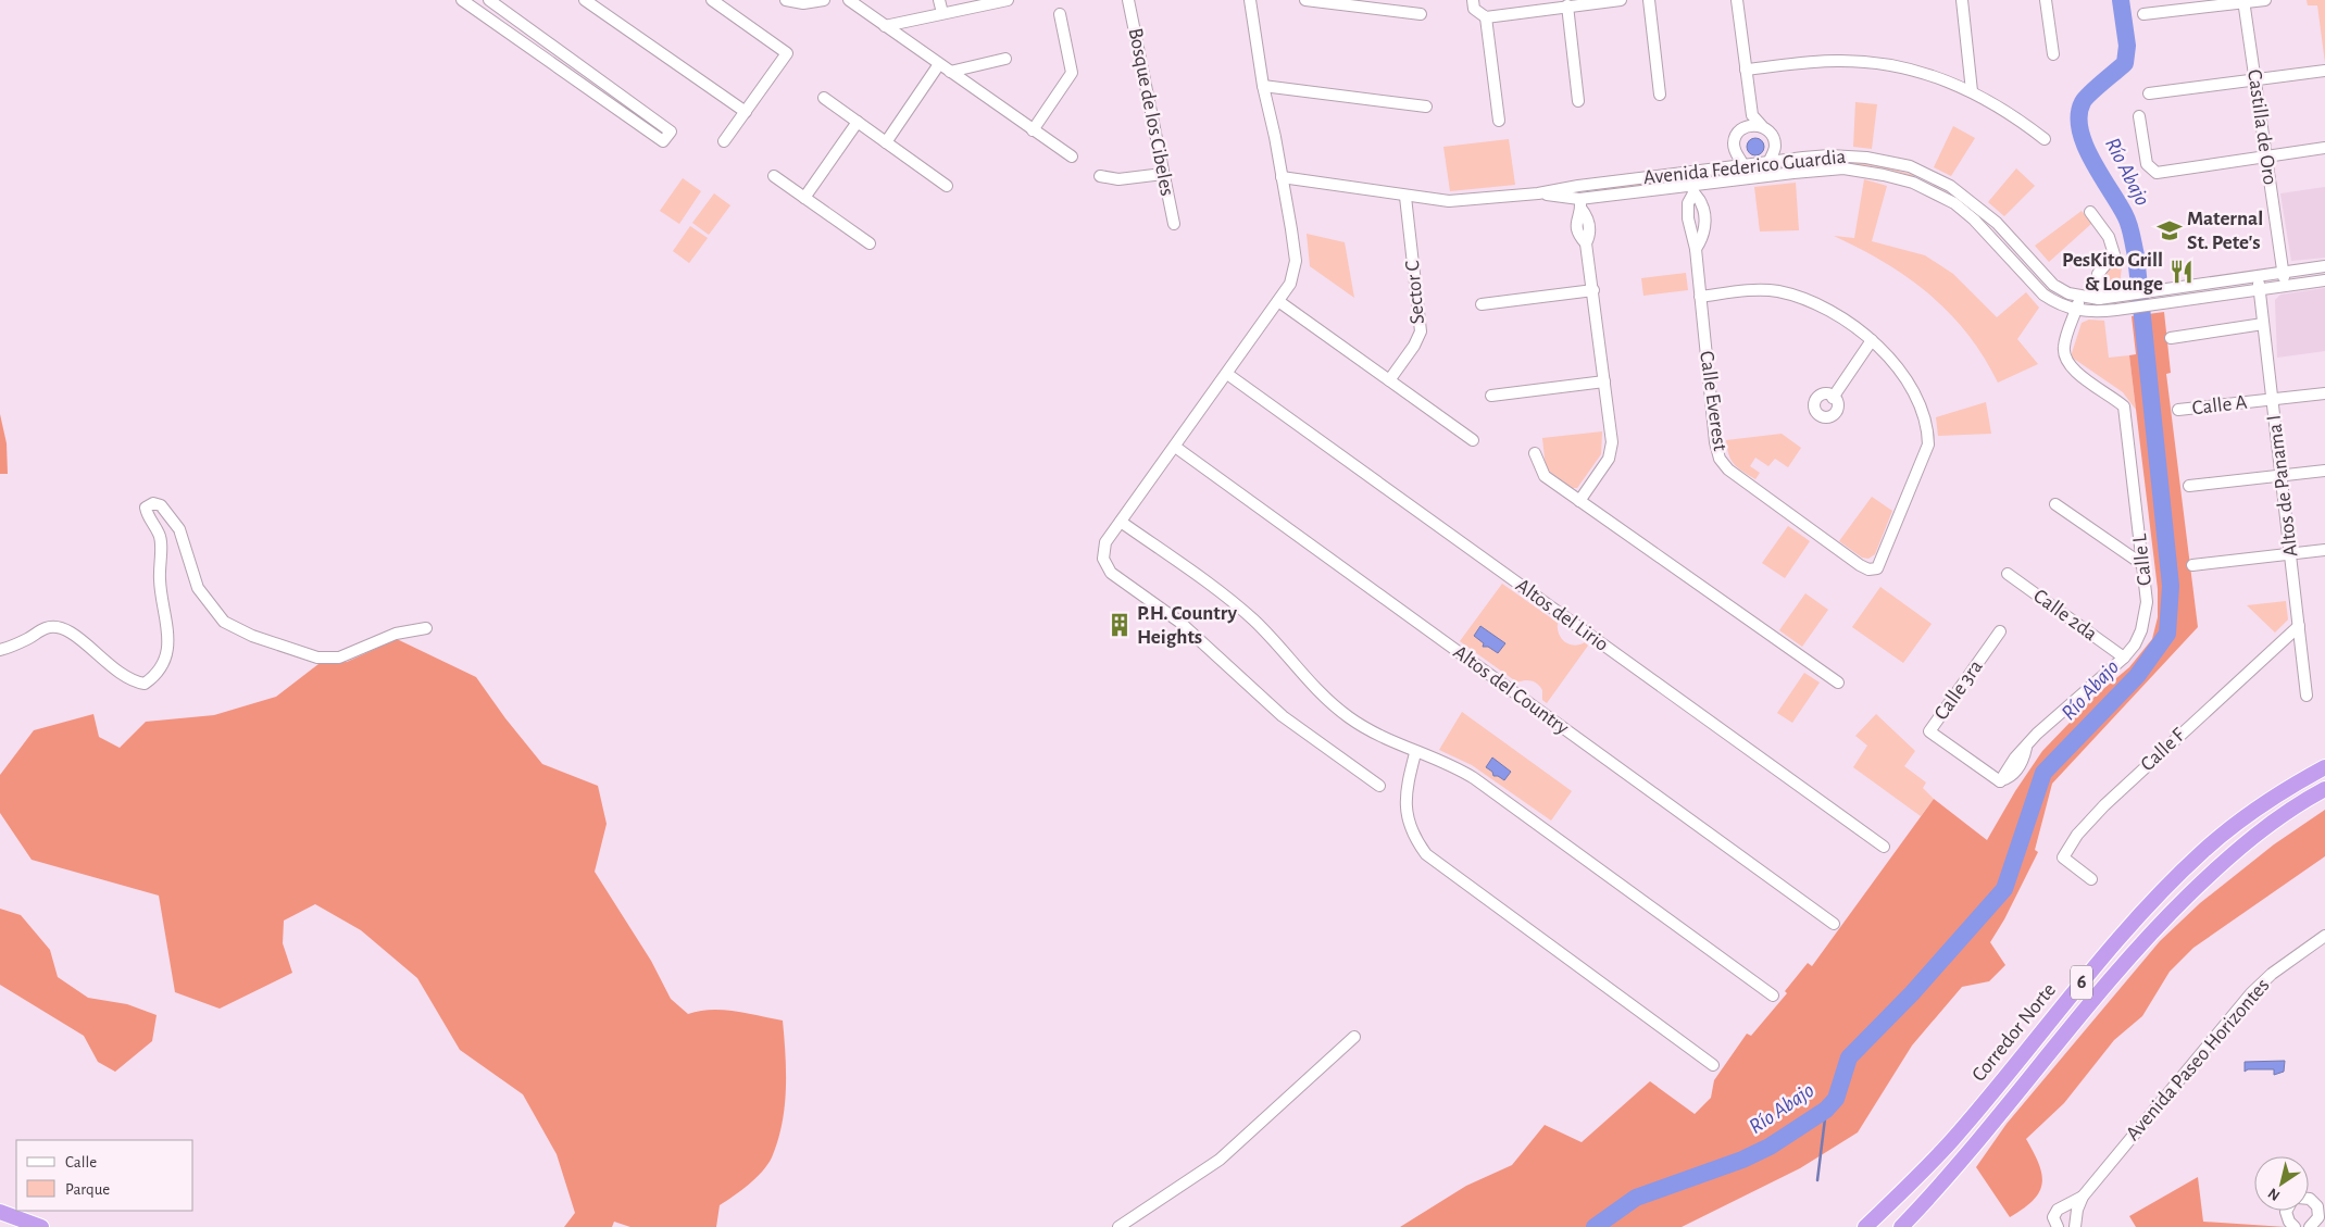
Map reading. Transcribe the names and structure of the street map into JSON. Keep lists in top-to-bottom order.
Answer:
{
  "streets": {
    "highway": ["6", "Corredor Norte"],
    "street": [
      "Bosque de los Cibeles",
      "Castilla de Oro",
      "Avenida Federico Guardia",
      "Sector C",
      "Calle Everest",
      "Calle A",
      "Altos de Panama I",
      "Calle L",
      "Altos del Lirio",
      "Calle 2da",
      "Altos del Country",
      "Calle 3ra",
      "Calle F",
      "Avenida Paseo Horizontes"
    ]
  },
  "crossings": [
    ["Castilla de Oro", "Avenida Federico Guardia"],
    ["Avenida Federico Guardia", "Sector C"],
    ["Avenida Federico Guardia", "Calle Everest"],
    ["Avenida Federico Guardia", "Altos de Panama I"],
    ["Avenida Federico Guardia", "Calle L"],
    ["Calle A", "Altos de Panama I"],
    ["Altos de Panama I", "Calle F"],
    ["Calle L", "Calle 2da"],
    ["Calle L", "Calle 3ra"]
  ],
  "water": ["Río Abajo"],
  "places": {
    "school or university": ["Maternal St. Pete's"],
    "restaurant": ["PesKito Grill & Lounge"],
    "building": ["P.H. Country Heights"]
  },
  "legend": ["Calle", "Parque"],
  "north": "bottom left"
}
